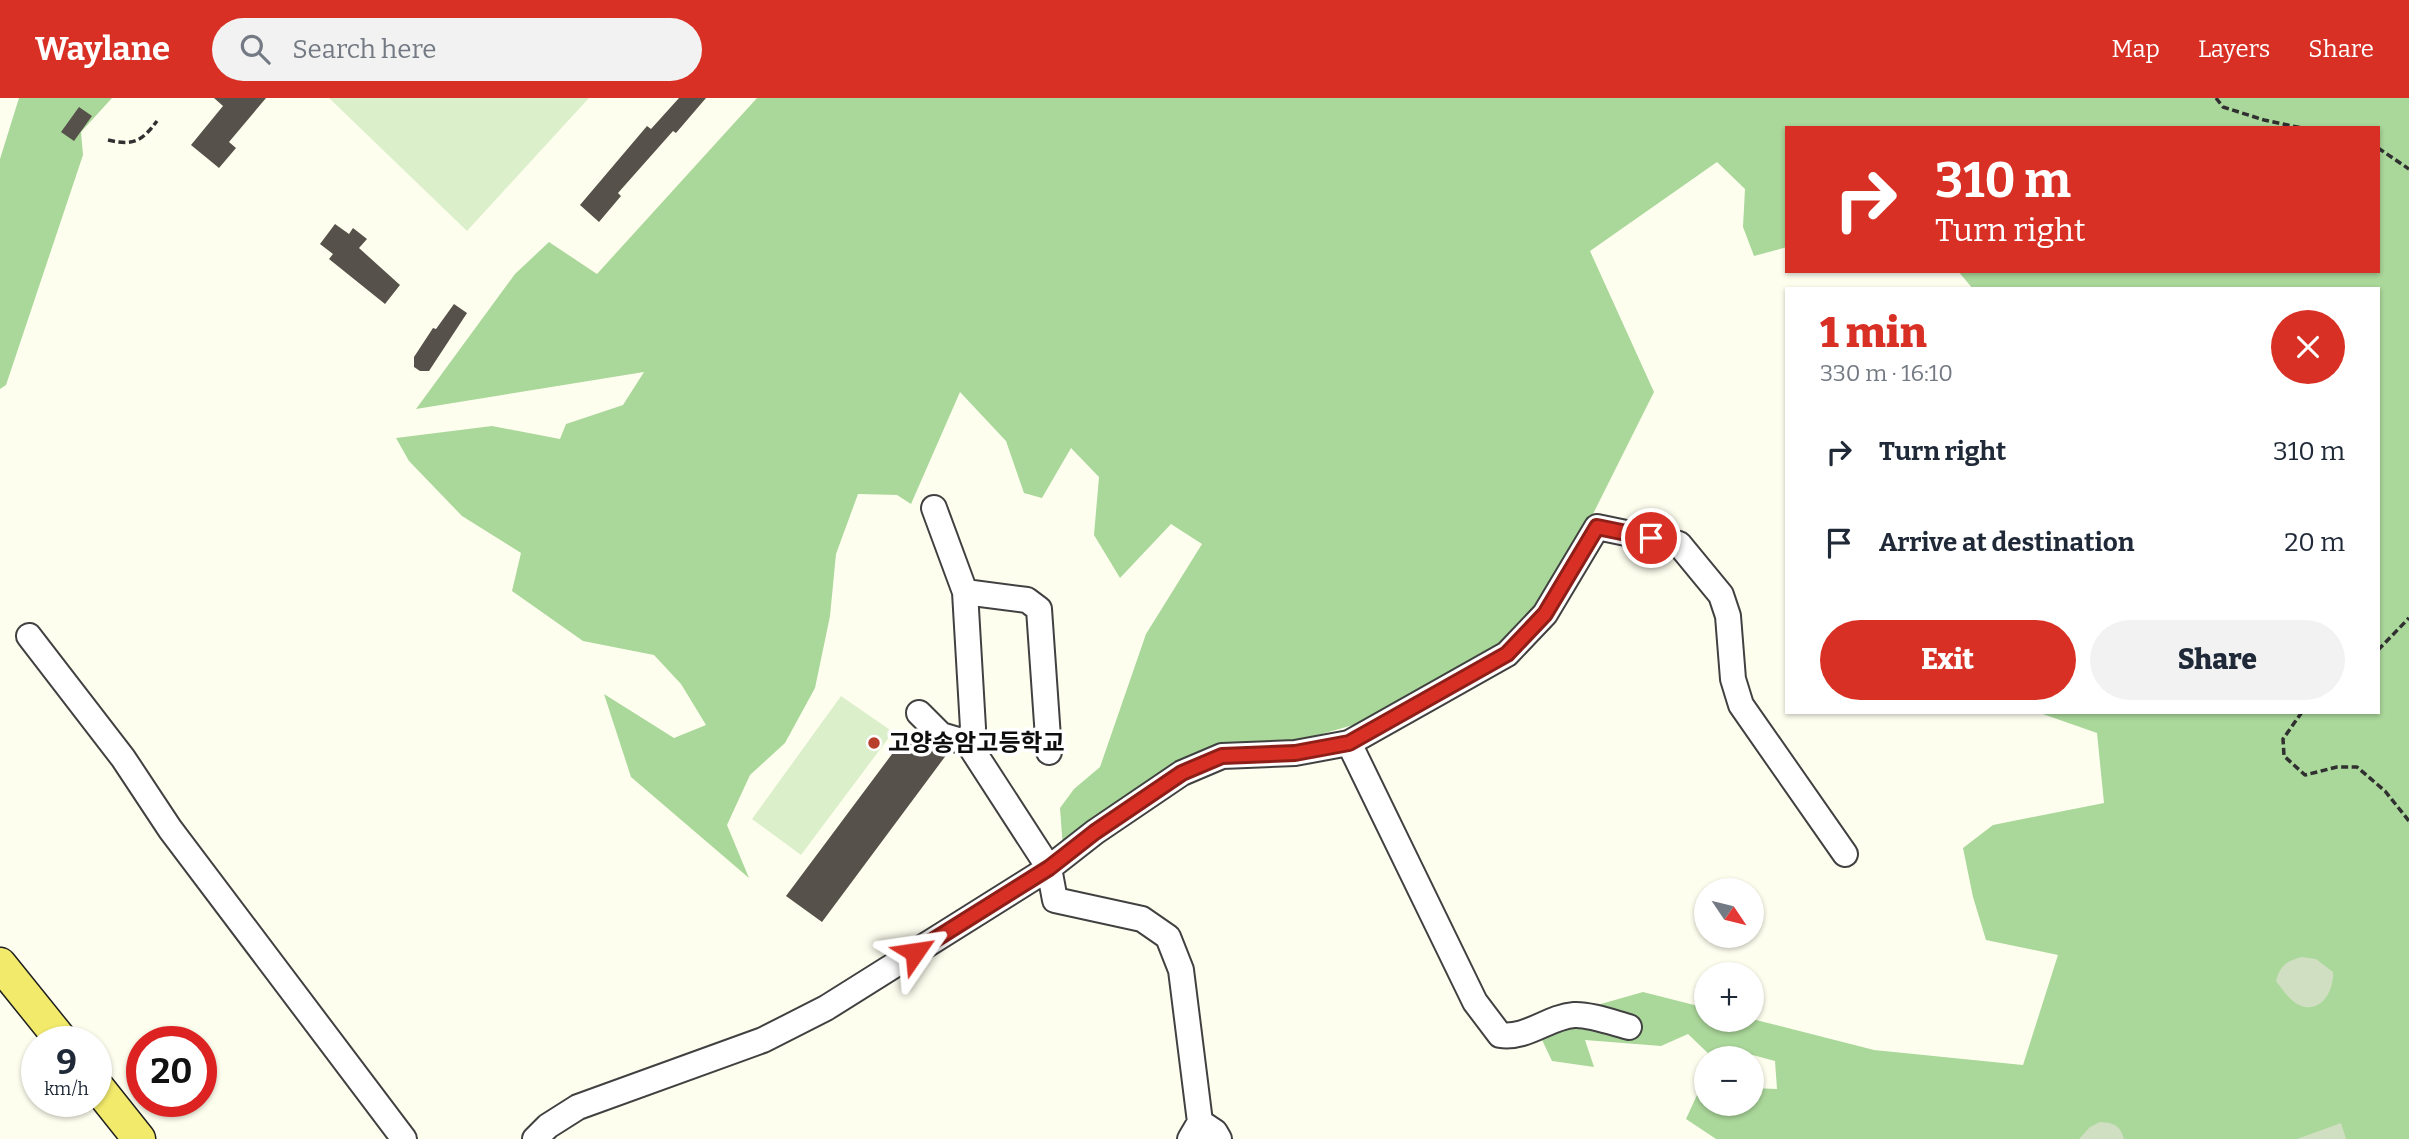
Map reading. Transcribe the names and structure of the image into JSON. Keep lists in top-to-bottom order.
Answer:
{
  "places": ["고양송암고등학교"],
  "north": "bottom right",
  "page": {
    "header": "Waylane",
    "search": "Search here",
    "nav": ["Map", "Layers", "Share"],
    "turn": ["310 m", "Turn right"],
    "heading": ["1 min", "330 m · 16:10"],
    "list": [
      {
        "name": "Turn right",
        "value": "310 m"
      },
      {
        "name": "Arrive at destination",
        "value": "20 m"
      }
    ],
    "buttons": ["Exit", "Share"],
    "map_buttons": ["+", "−"],
    "speed": "9 km/h",
    "limit": "20"
  }
}
